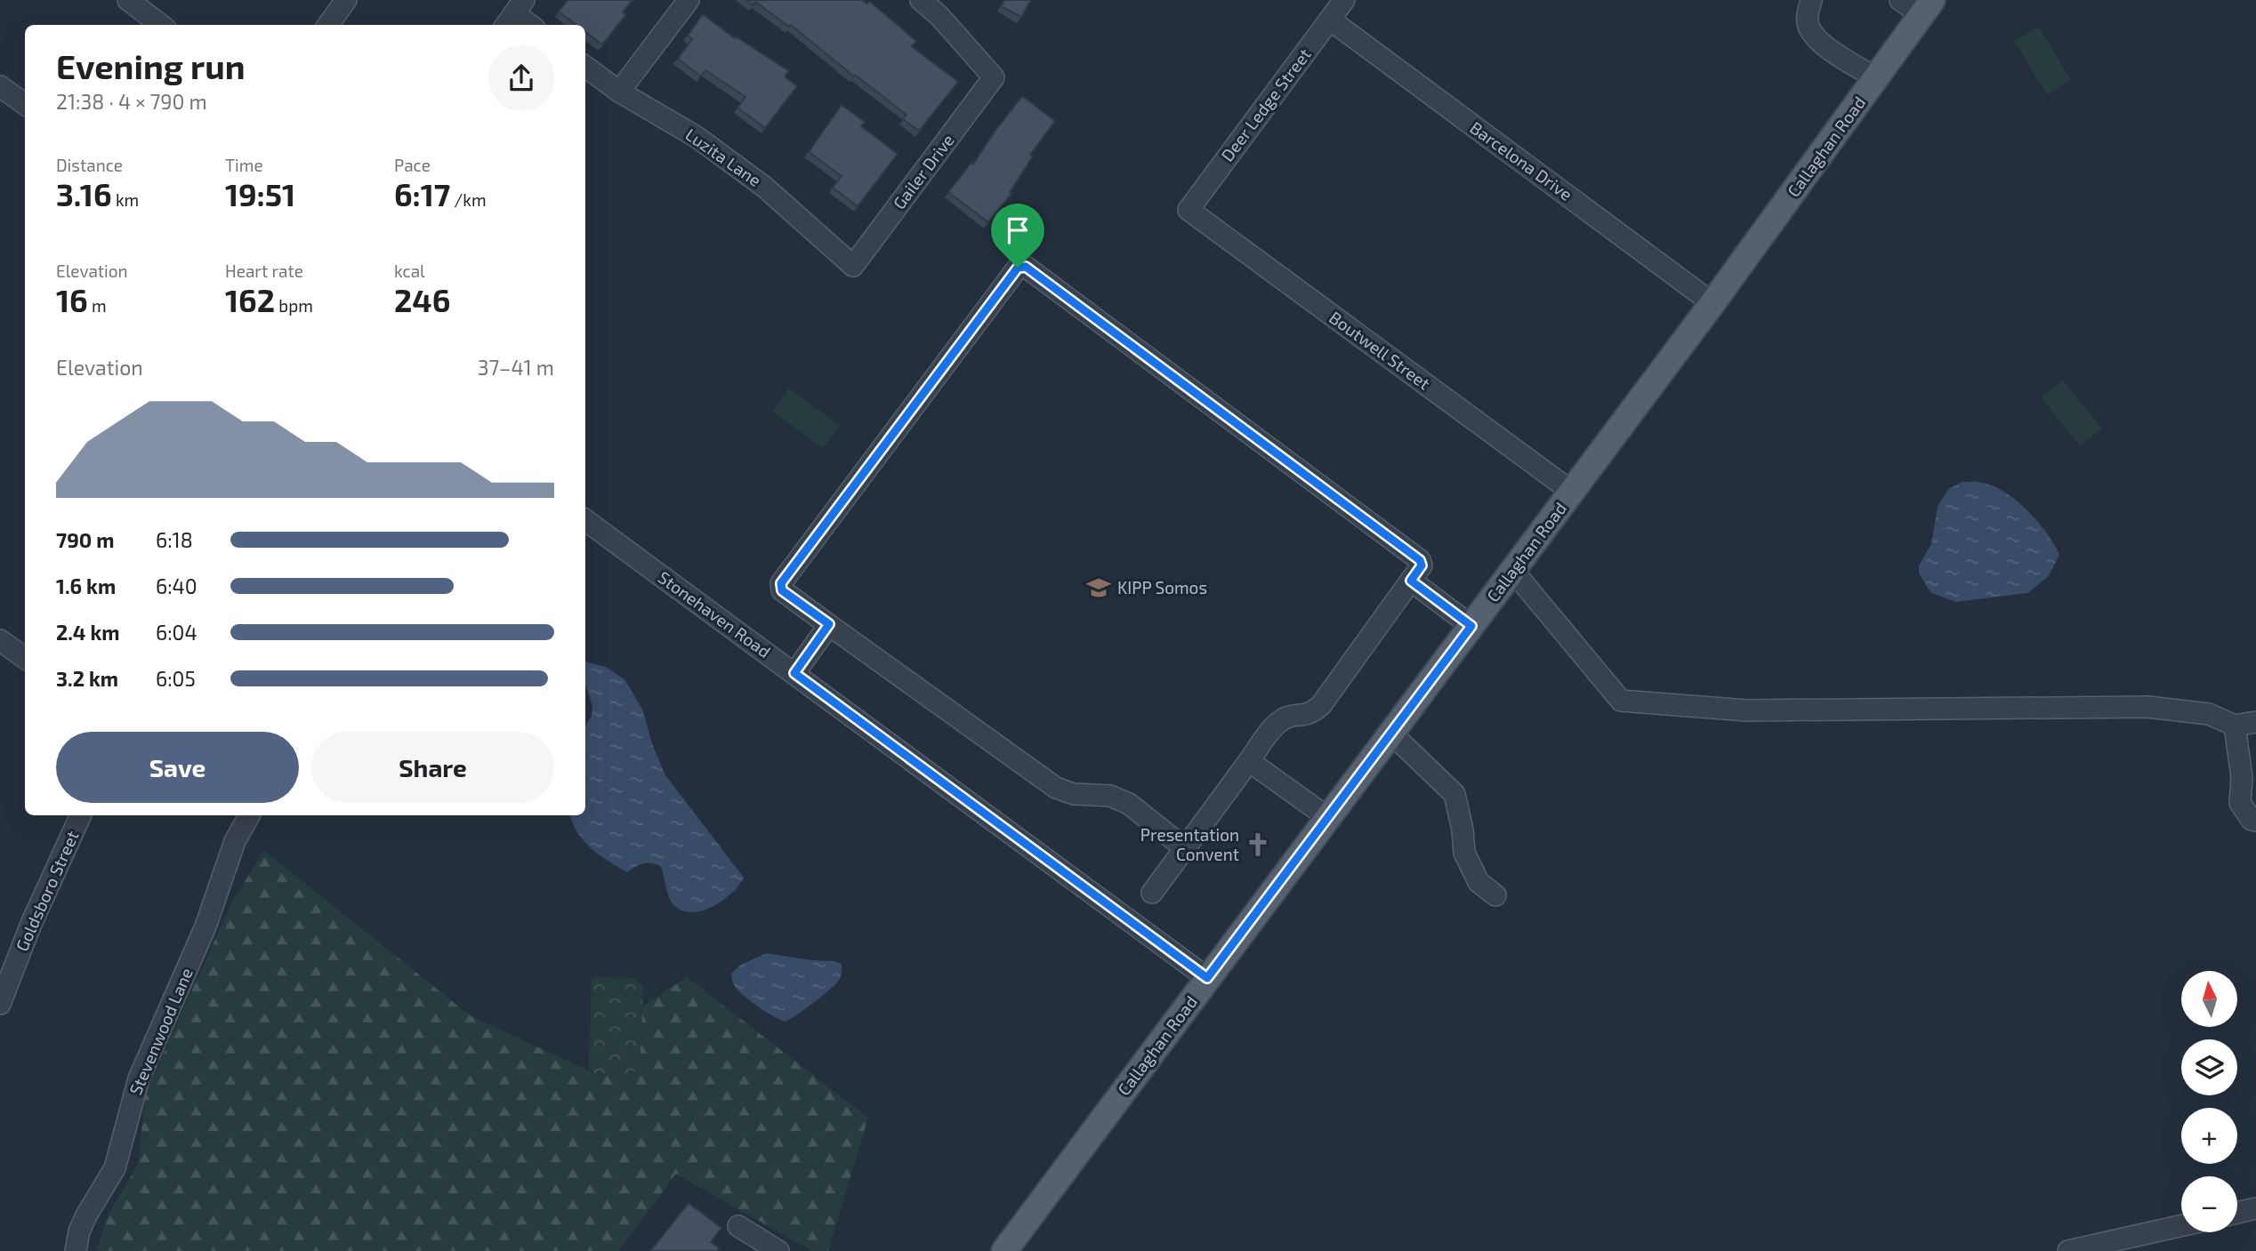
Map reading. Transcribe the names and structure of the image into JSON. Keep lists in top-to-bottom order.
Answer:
{
  "streets": {
    "main road": ["Callaghan Road"],
    "street": [
      "Deer Ledge Street",
      "Luzita Lane",
      "Barcelona Drive",
      "Gailer Drive",
      "Boutwell Street",
      "Stonehaven Road",
      "Goldsboro Street",
      "Stevenwood Lane"
    ]
  },
  "crossings": [
    ["Deer Ledge Street", "Barcelona Drive"],
    ["Deer Ledge Street", "Boutwell Street"],
    ["Callaghan Road", "Barcelona Drive"],
    ["Callaghan Road", "Boutwell Street"],
    ["Callaghan Road", "Stonehaven Road"],
    ["Luzita Lane", "Gailer Drive"]
  ],
  "places": {
    "school or university": ["KIPP Somos"],
    "church": ["Presentation Convent"]
  },
  "north": "top",
  "page": {
    "heading": ["Evening run", "21:38 · 4 × 790 m"],
    "stats": [
      ["Distance", "3.16 km"],
      ["Time", "19:51"],
      ["Pace", "6:17 /km"],
      ["Elevation", "16 m"],
      ["Heart rate", "162 bpm"],
      ["kcal", "246"]
    ],
    "chart": ["Elevation", "37–41 m"],
    "list": [
      {
        "name": "790 m",
        "note": "6:18"
      },
      {
        "name": "1.6 km",
        "note": "6:40"
      },
      {
        "name": "2.4 km",
        "note": "6:04"
      },
      {
        "name": "3.2 km",
        "note": "6:05"
      }
    ],
    "buttons": ["Save", "Share"],
    "map_buttons": ["+", "−"]
  }
}
